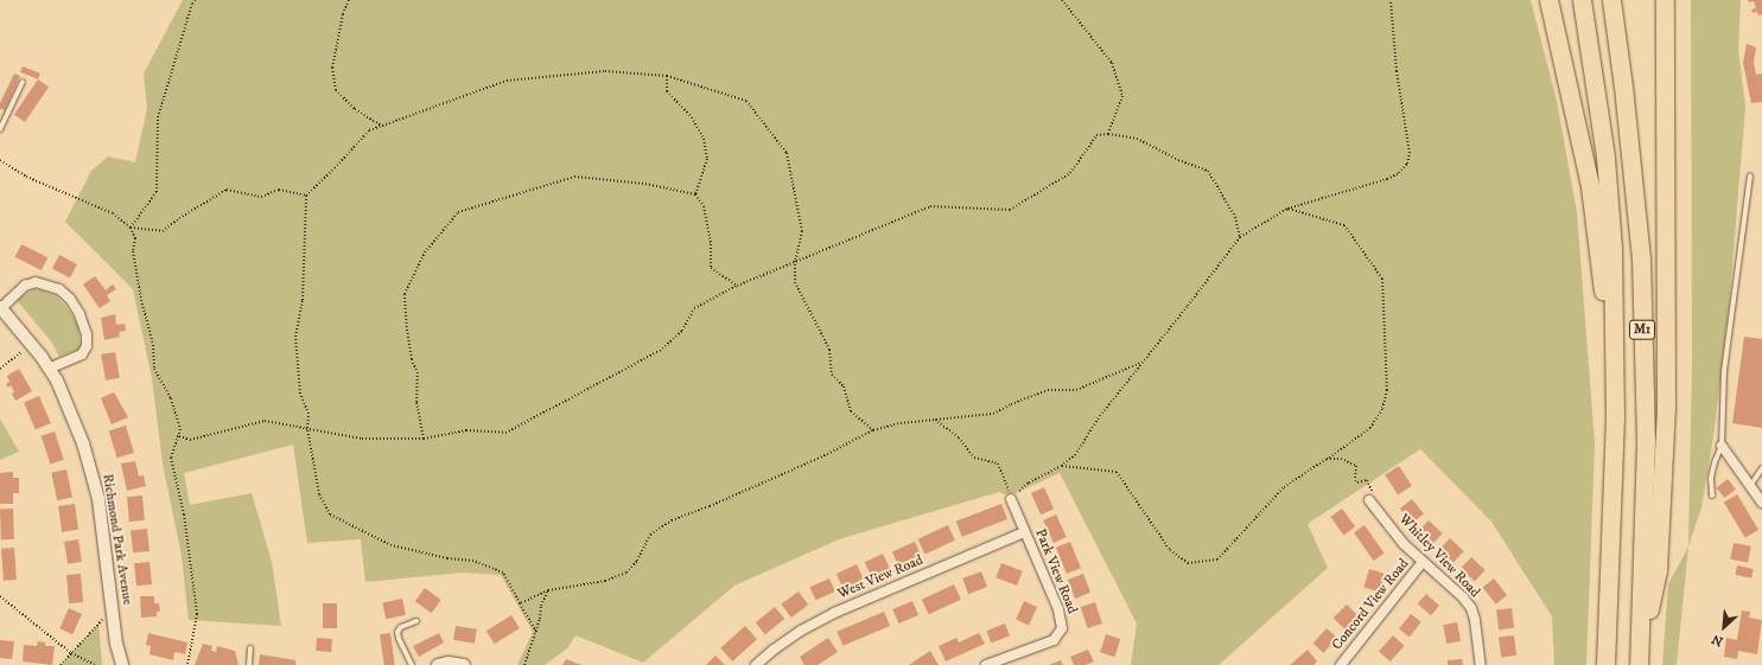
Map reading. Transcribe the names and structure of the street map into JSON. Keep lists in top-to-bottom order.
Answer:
{
  "streets": {
    "highway": ["M1"],
    "street": [
      "Richmond Park Avenue",
      "Whitley View Road",
      "Park View Road",
      "West View Road",
      "Concord View Road"
    ]
  },
  "crossings": [
    ["Whitley View Road", "Concord View Road"],
    ["Park View Road", "West View Road"]
  ],
  "north": "bottom left"
}
